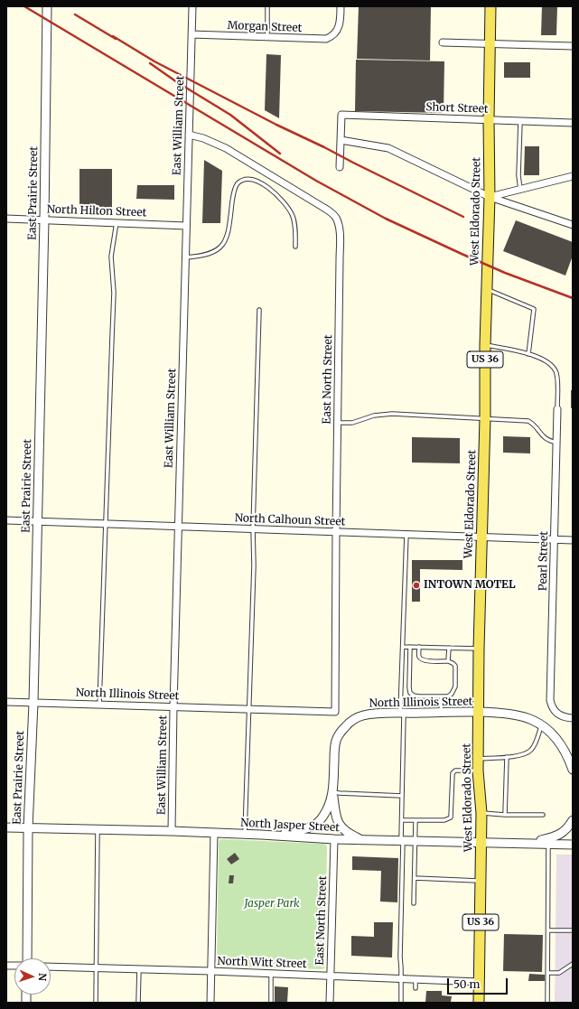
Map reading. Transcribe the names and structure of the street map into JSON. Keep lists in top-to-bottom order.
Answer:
{
  "streets": {
    "main road": ["West Eldorado Street", "US 36"],
    "street": [
      "Morgan Street",
      "Short Street",
      "East William Street",
      "East Prairie Street",
      "North Hilton Street",
      "East North Street",
      "North Calhoun Street",
      "Pearl Street",
      "North Illinois Street",
      "North Jasper Street",
      "North Witt Street"
    ]
  },
  "crossings": [
    ["Morgan Street", "East William Street"],
    ["Short Street", "West Eldorado Street"],
    ["East William Street", "North Hilton Street"],
    ["East William Street", "East North Street"],
    ["East William Street", "North Calhoun Street"],
    ["East William Street", "North Illinois Street"],
    ["East William Street", "North Jasper Street"],
    ["East Prairie Street", "North Hilton Street"],
    ["East Prairie Street", "North Calhoun Street"],
    ["East Prairie Street", "North Illinois Street"],
    ["East Prairie Street", "North Jasper Street"],
    ["West Eldorado Street", "North Calhoun Street"],
    ["West Eldorado Street", "North Illinois Street"],
    ["West Eldorado Street", "North Jasper Street"],
    ["West Eldorado Street", "North Witt Street"],
    ["East North Street", "North Calhoun Street"],
    ["East North Street", "North Illinois Street"],
    ["East North Street", "North Jasper Street"],
    ["East North Street", "North Witt Street"],
    ["North Calhoun Street", "Pearl Street"],
    ["North Illinois Street", "North Jasper Street"]
  ],
  "parks": ["Jasper Park"],
  "places": ["INTOWN MOTEL"],
  "scale_bar": "50 m",
  "north": "right"
}
